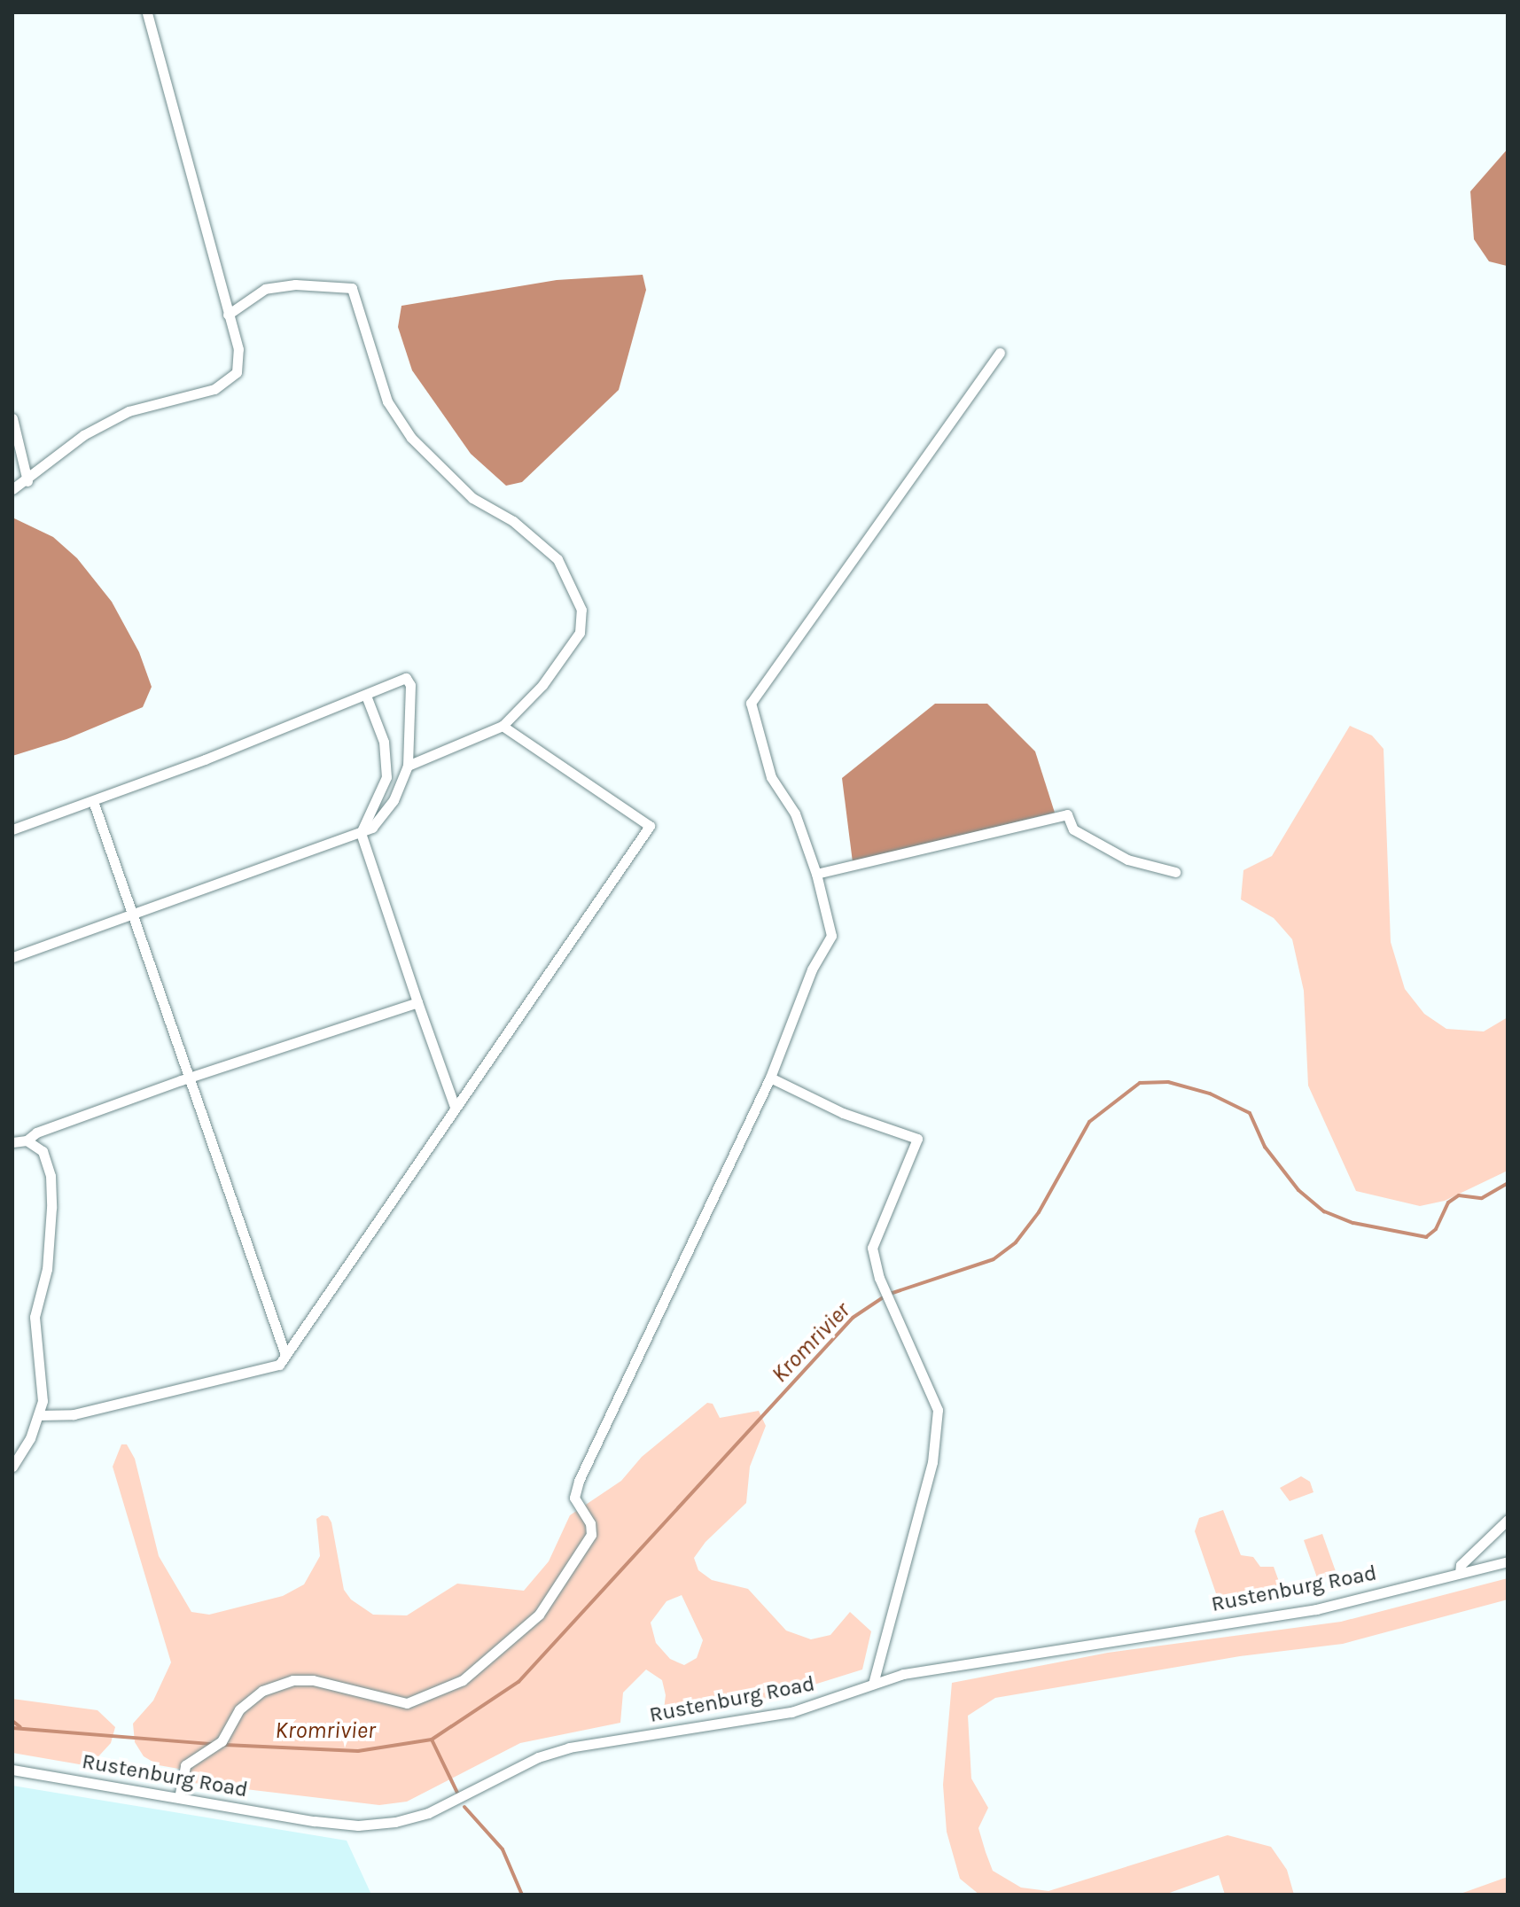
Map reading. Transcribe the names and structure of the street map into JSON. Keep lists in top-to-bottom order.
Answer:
{
  "streets": {
    "street": ["Rustenburg Road"]
  },
  "water": ["Kromrivier"]
}
